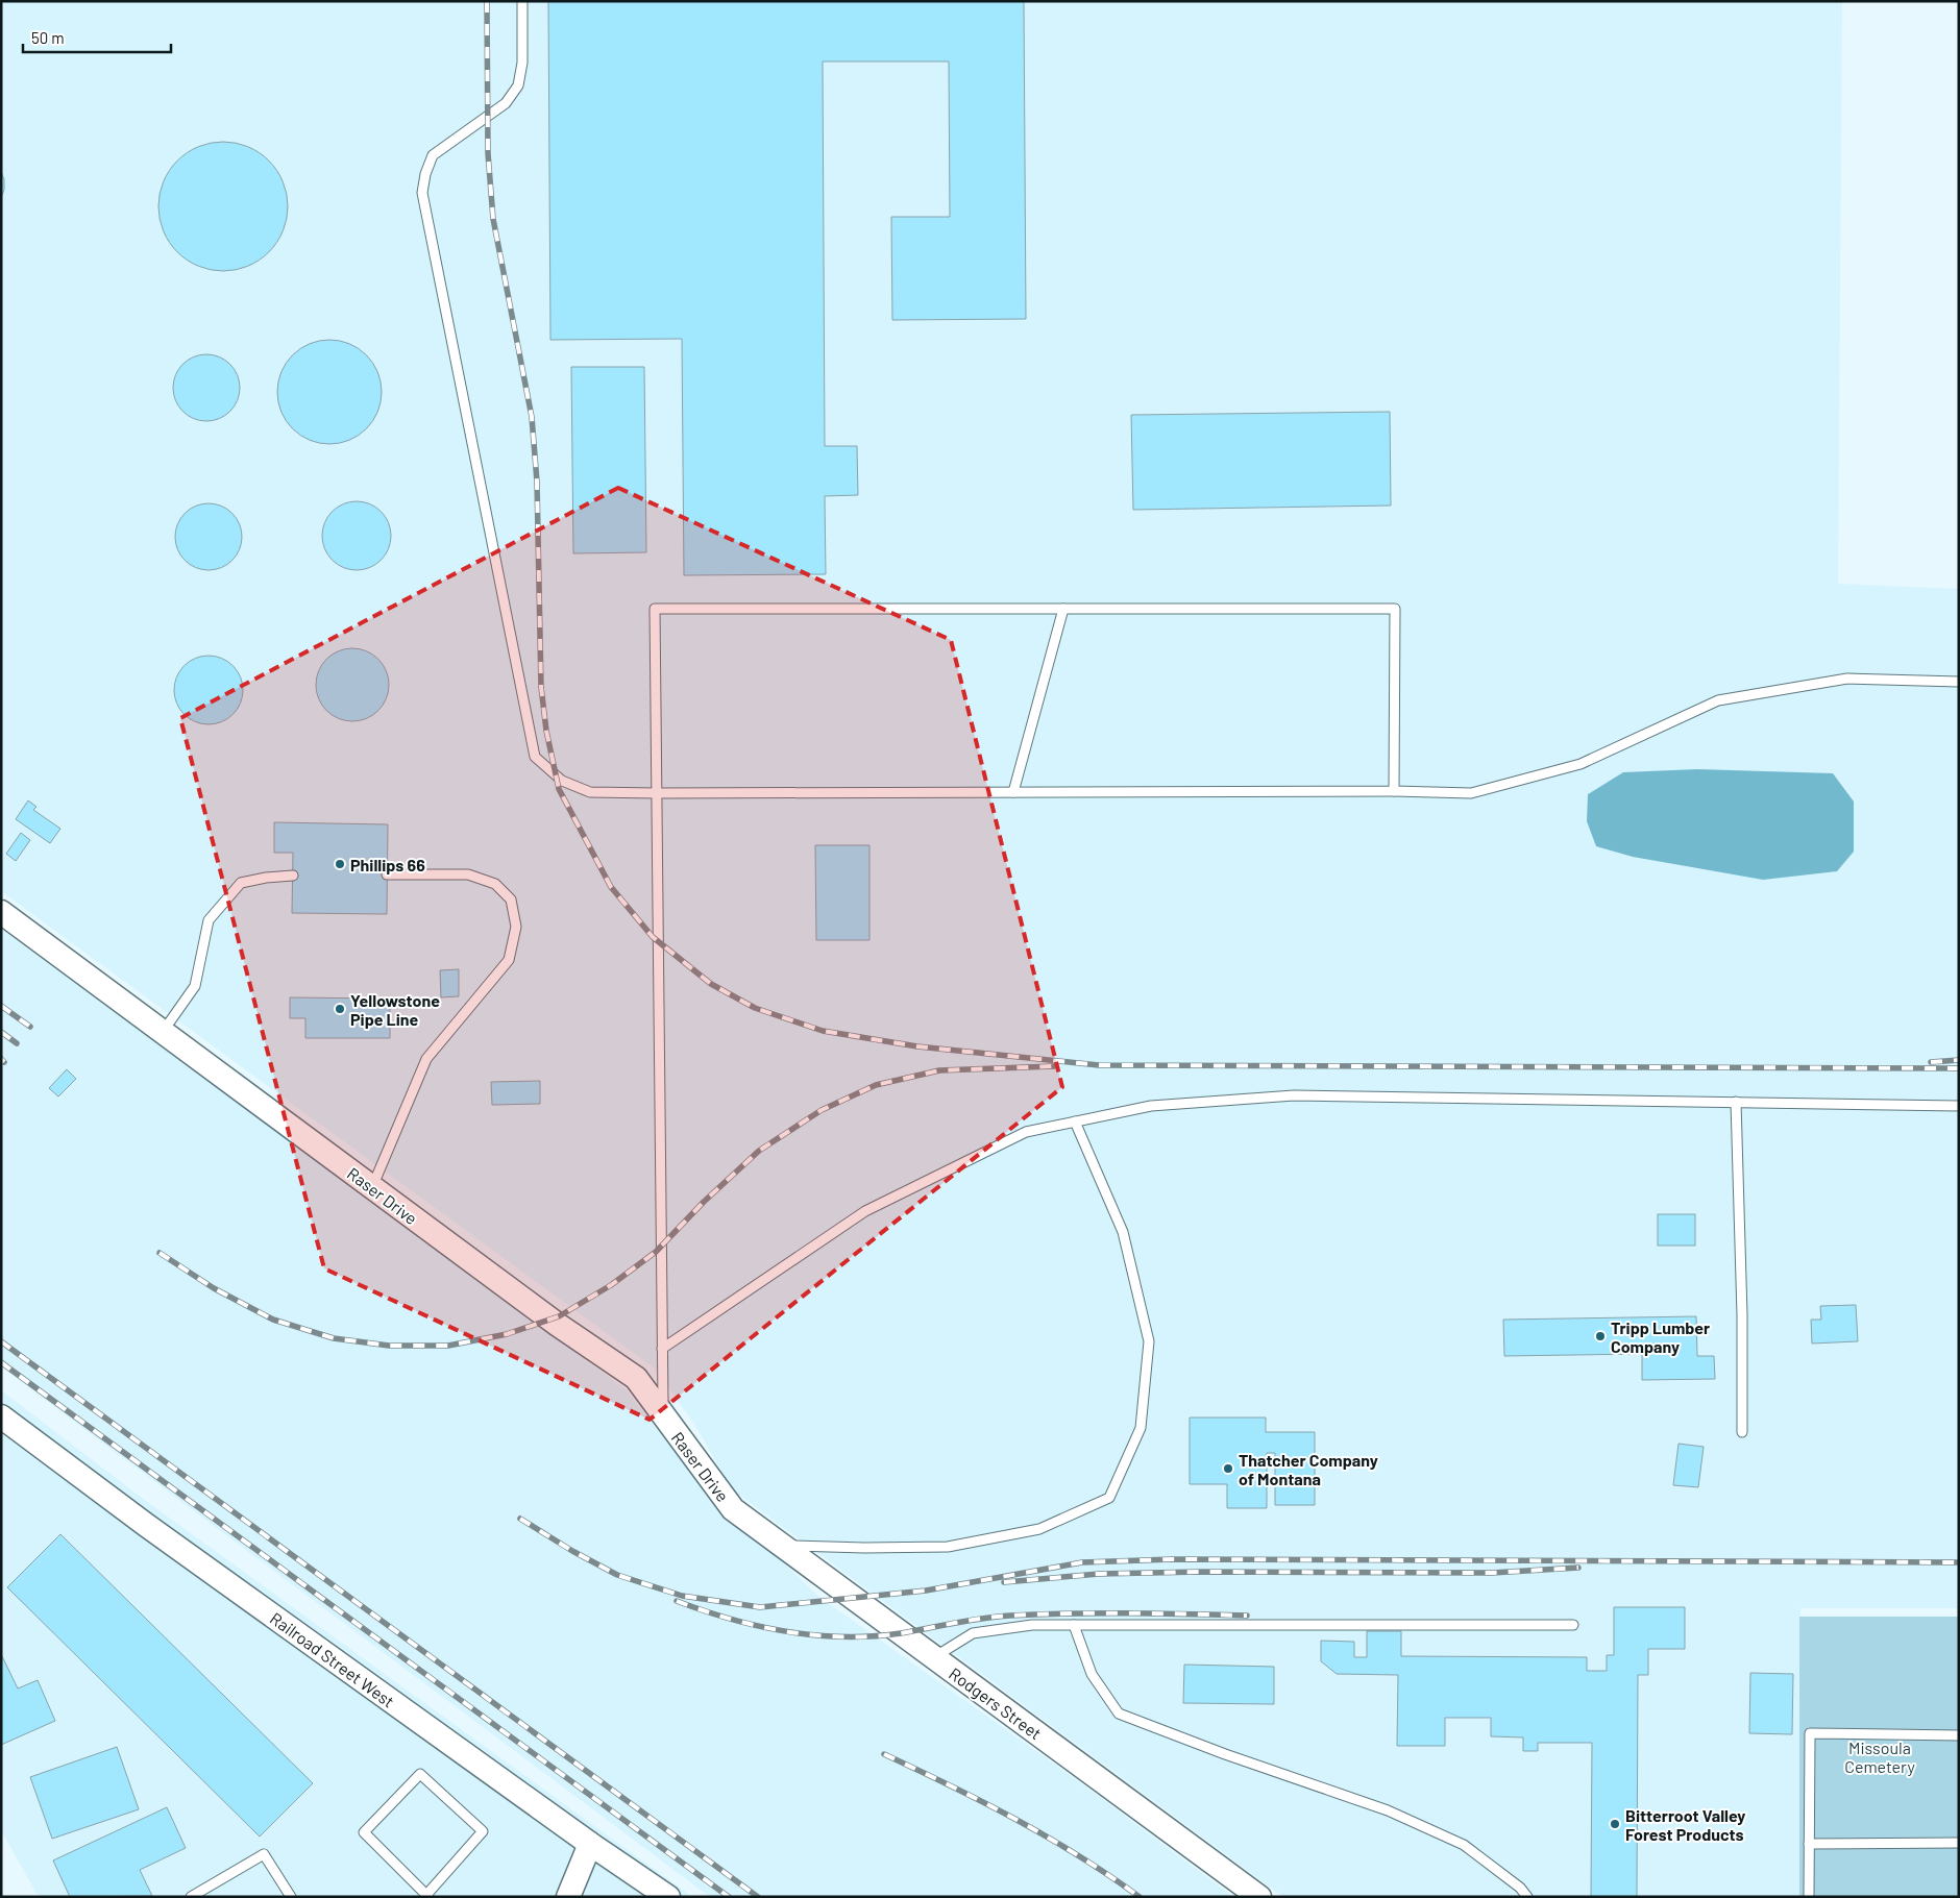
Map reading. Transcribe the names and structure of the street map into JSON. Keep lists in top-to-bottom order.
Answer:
{
  "streets": {
    "street": ["Raser Drive", "Railroad Street West", "Rodgers Street"]
  },
  "crossings": [
    ["Raser Drive", "Rodgers Street"]
  ],
  "parks": ["Missoula Cemetery"],
  "places": [
    "Phillips 66",
    "Yellowstone Pipe Line",
    "Tripp Lumber Company",
    "Thatcher Company of Montana",
    "Bitterroot Valley Forest Products"
  ],
  "scale_bar": "50 m"
}
